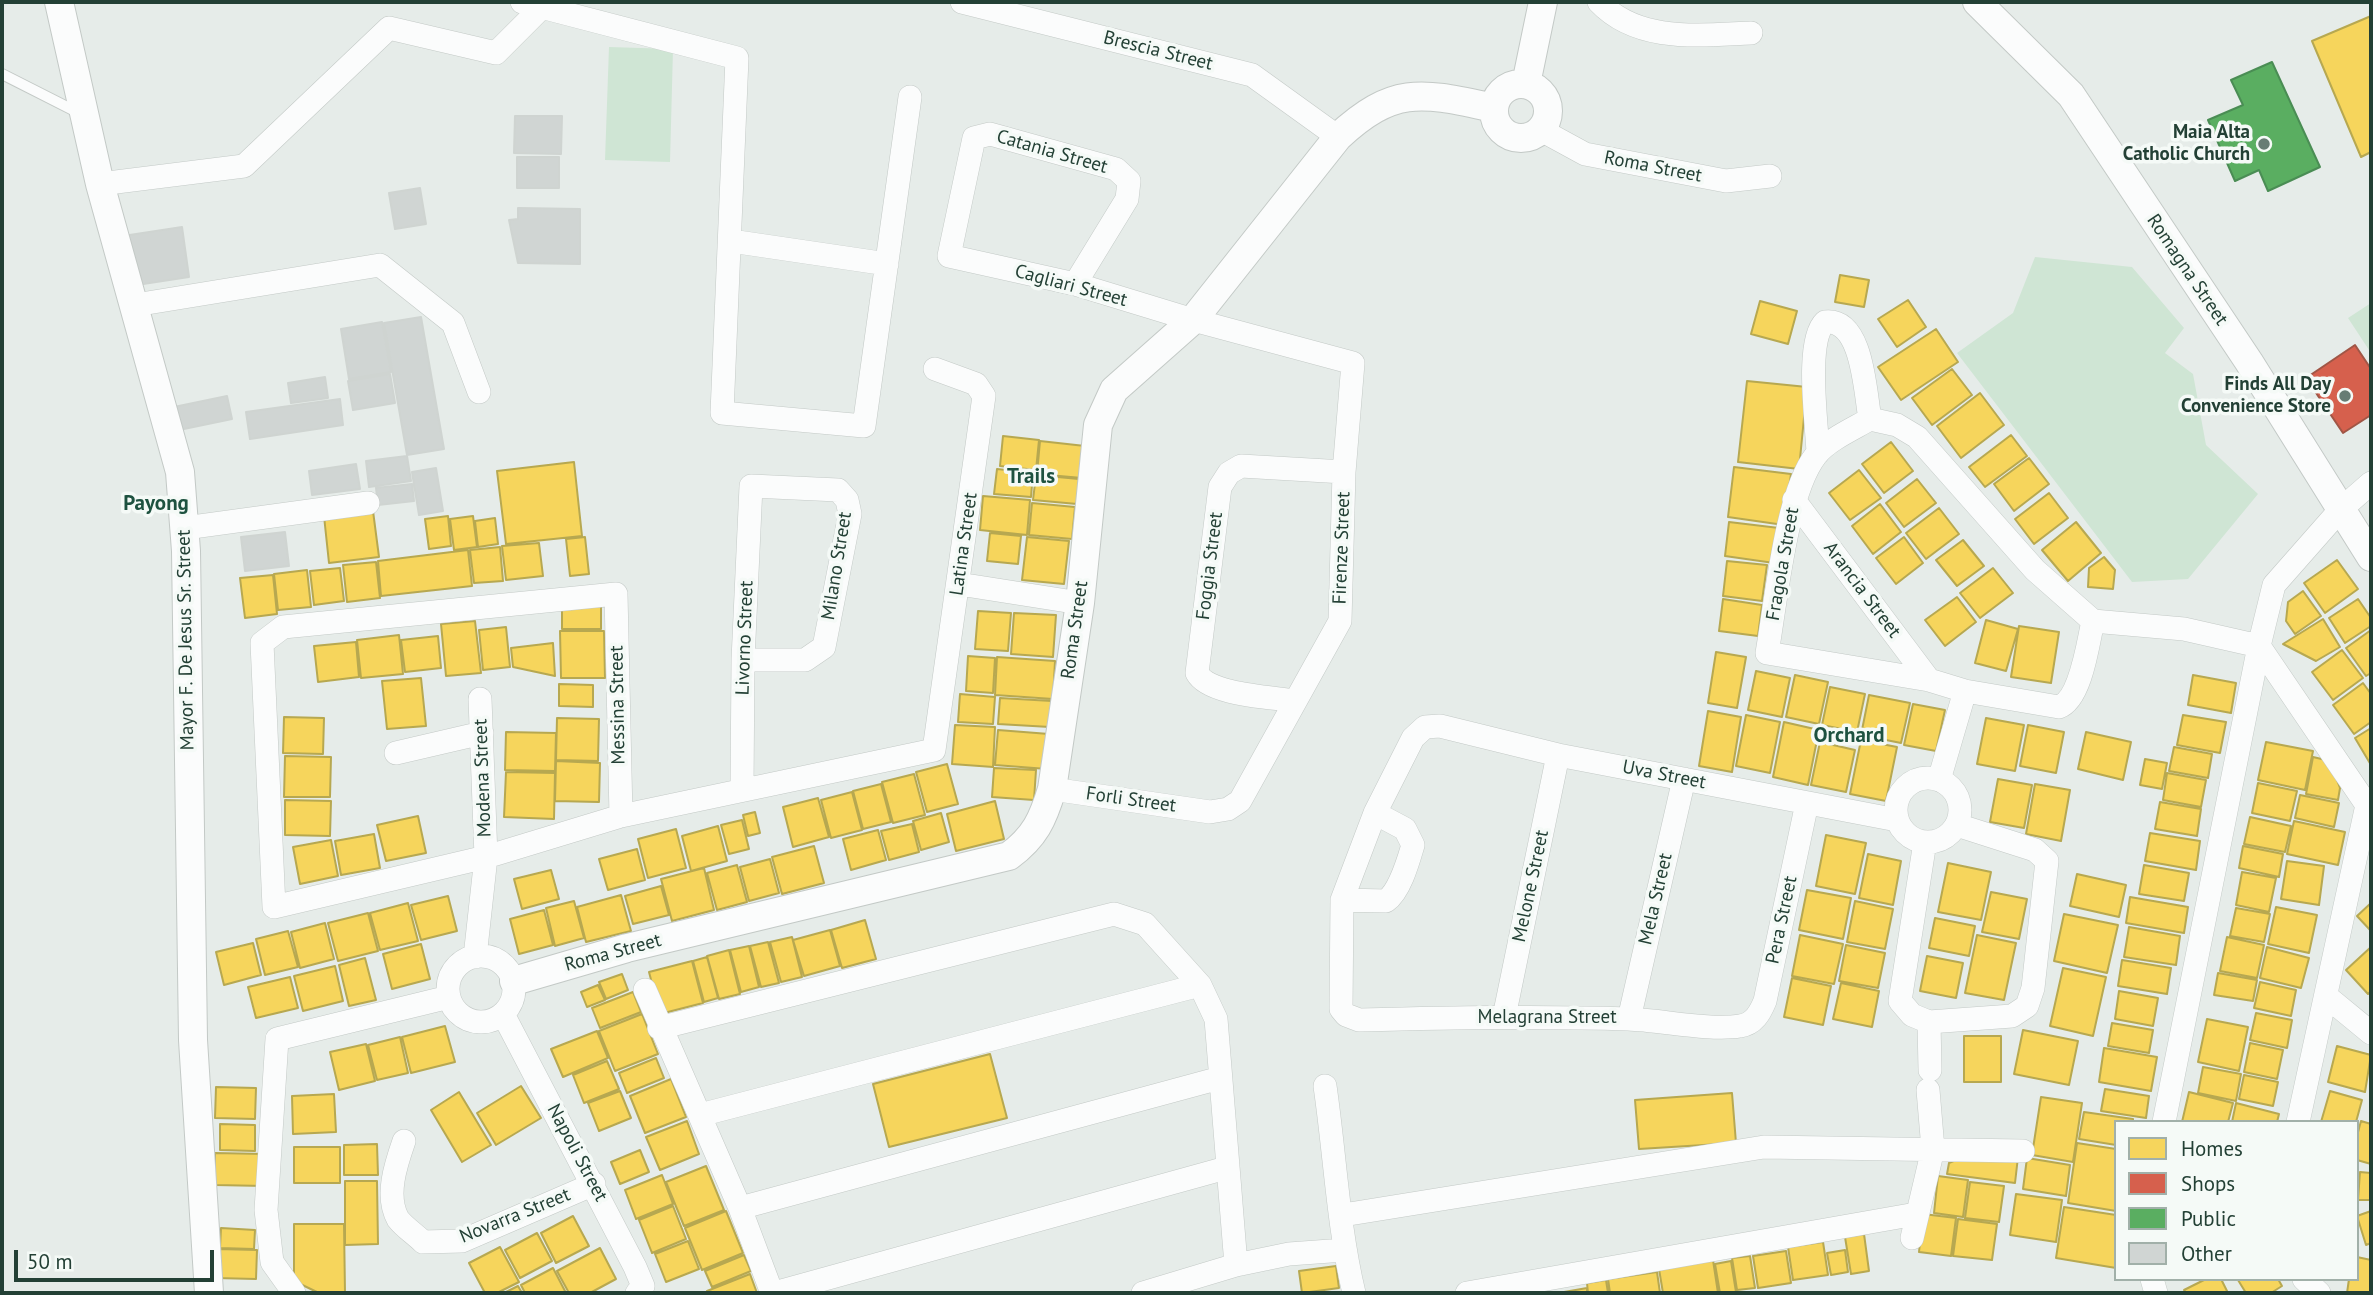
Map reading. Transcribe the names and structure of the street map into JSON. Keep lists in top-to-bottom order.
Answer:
{
  "streets": {
    "street": [
      "Brescia Street",
      "Catania Street",
      "Roma Street",
      "Romagna Street",
      "Cagliari Street",
      "Latina Street",
      "Firenze Street",
      "Fragola Street",
      "Milano Street",
      "Foggia Street",
      "Arancia Street",
      "Livorno Street",
      "Mayor F. De Jesus Sr. Street",
      "Messina Street",
      "Uva Street",
      "Modena Street",
      "Forli Street",
      "Melone Street",
      "Mela Street",
      "Pera Street",
      "Melagrana Street",
      "Napoli Street",
      "Novarra Street"
    ]
  },
  "crossings": [
    ["Brescia Street", "Roma Street"],
    ["Catania Street", "Cagliari Street"],
    ["Roma Street", "Cagliari Street"],
    ["Roma Street", "Modena Street"],
    ["Roma Street", "Forli Street"],
    ["Roma Street", "Napoli Street"],
    ["Cagliari Street", "Firenze Street"],
    ["Latina Street", "Livorno Street"],
    ["Firenze Street", "Foggia Street"],
    ["Firenze Street", "Forli Street"],
    ["Fragola Street", "Arancia Street"],
    ["Milano Street", "Livorno Street"],
    ["Messina Street", "Modena Street"],
    ["Uva Street", "Melone Street"],
    ["Uva Street", "Mela Street"],
    ["Uva Street", "Pera Street"],
    ["Modena Street", "Napoli Street"],
    ["Melone Street", "Melagrana Street"],
    ["Mela Street", "Melagrana Street"],
    ["Pera Street", "Melagrana Street"],
    ["Napoli Street", "Novarra Street"]
  ],
  "districts": ["Trails", "Payong", "Orchard"],
  "places": ["Maia Alta Catholic Church", "Finds All Day Convenience Store"],
  "legend": [
    "Homes",
    "Shops",
    "Public",
    "Other"
  ],
  "scale_bar": "50 m"
}
